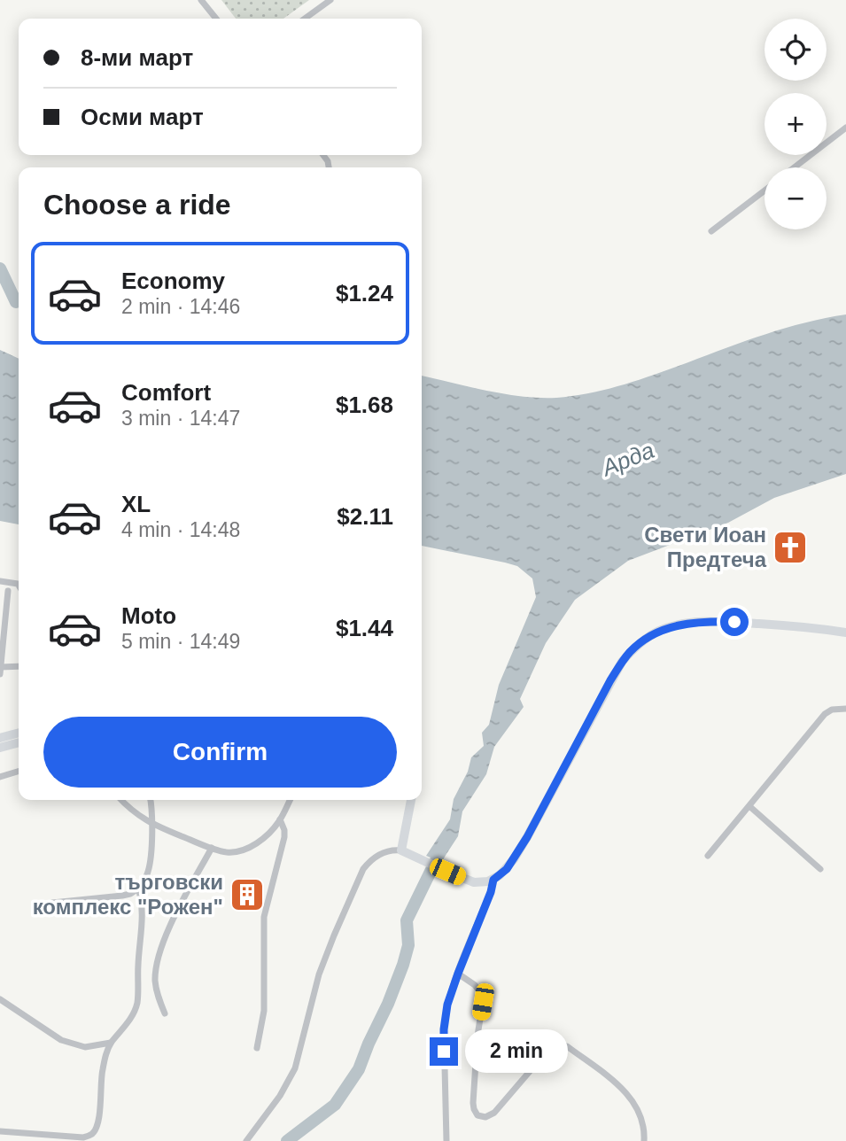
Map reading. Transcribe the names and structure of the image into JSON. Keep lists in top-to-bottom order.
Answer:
{
  "water": ["Арда"],
  "places": {
    "church": ["Свети Иоан Предтеча"],
    "building": ["търговски комплекс \"Рожен\""]
  },
  "page": {
    "map_buttons": ["+", "−"],
    "banner": ["8-ми март", "Осми март"],
    "heading": "Choose a ride",
    "list": [
      {
        "name": "Economy",
        "note": "2 min · 14:46",
        "value": "$1.24"
      },
      {
        "name": "Comfort",
        "note": "3 min · 14:47",
        "value": "$1.68"
      },
      {
        "name": "XL",
        "note": "4 min · 14:48",
        "value": "$2.11"
      },
      {
        "name": "Moto",
        "note": "5 min · 14:49",
        "value": "$1.44"
      }
    ],
    "buttons": "Confirm",
    "bubble": "2 min"
  }
}
